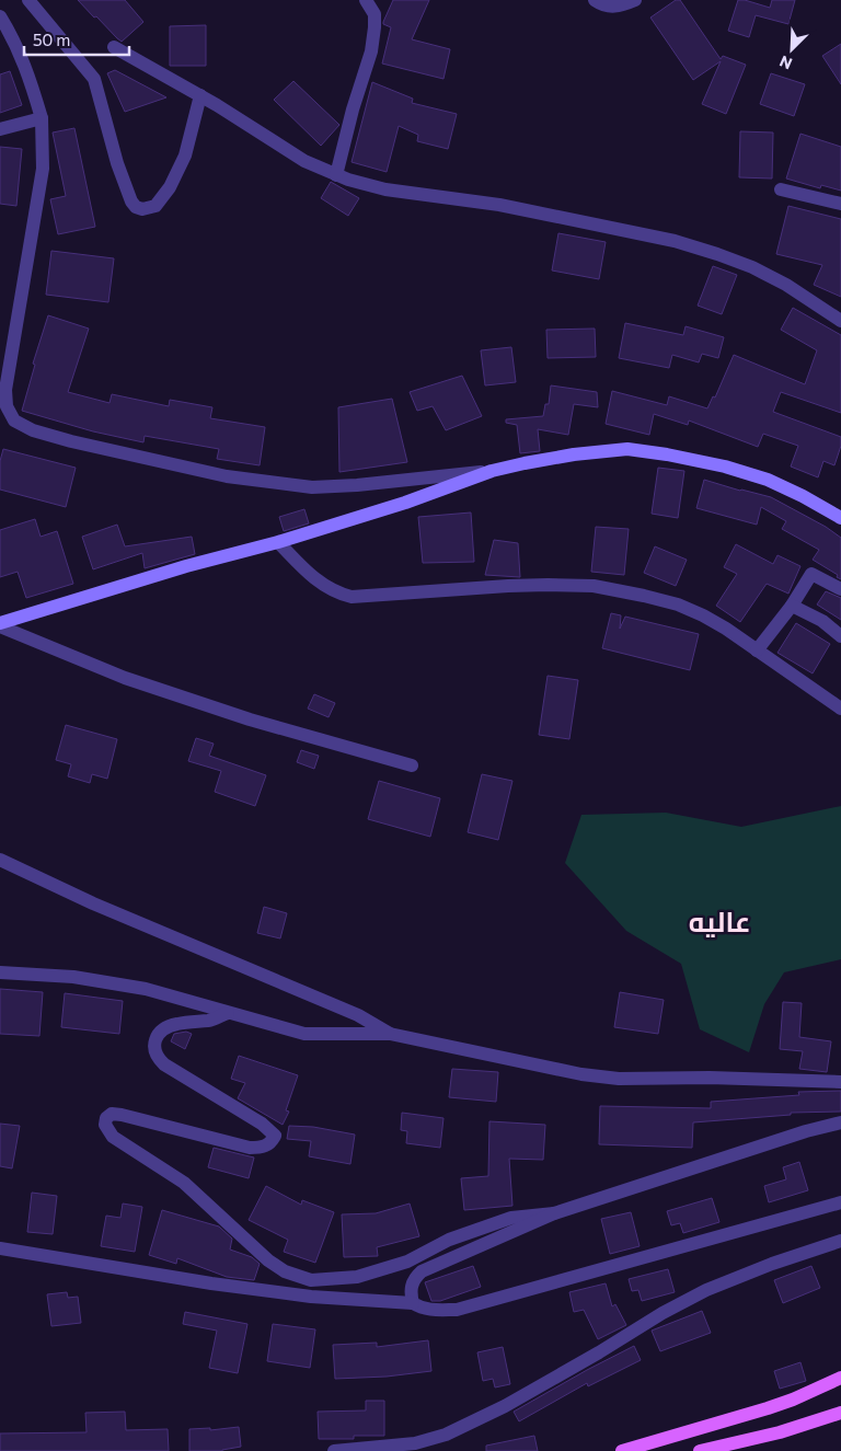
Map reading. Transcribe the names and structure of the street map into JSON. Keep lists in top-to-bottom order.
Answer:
{
  "districts": ["عاليه"],
  "scale_bar": "50 m",
  "north": "bottom left"
}
